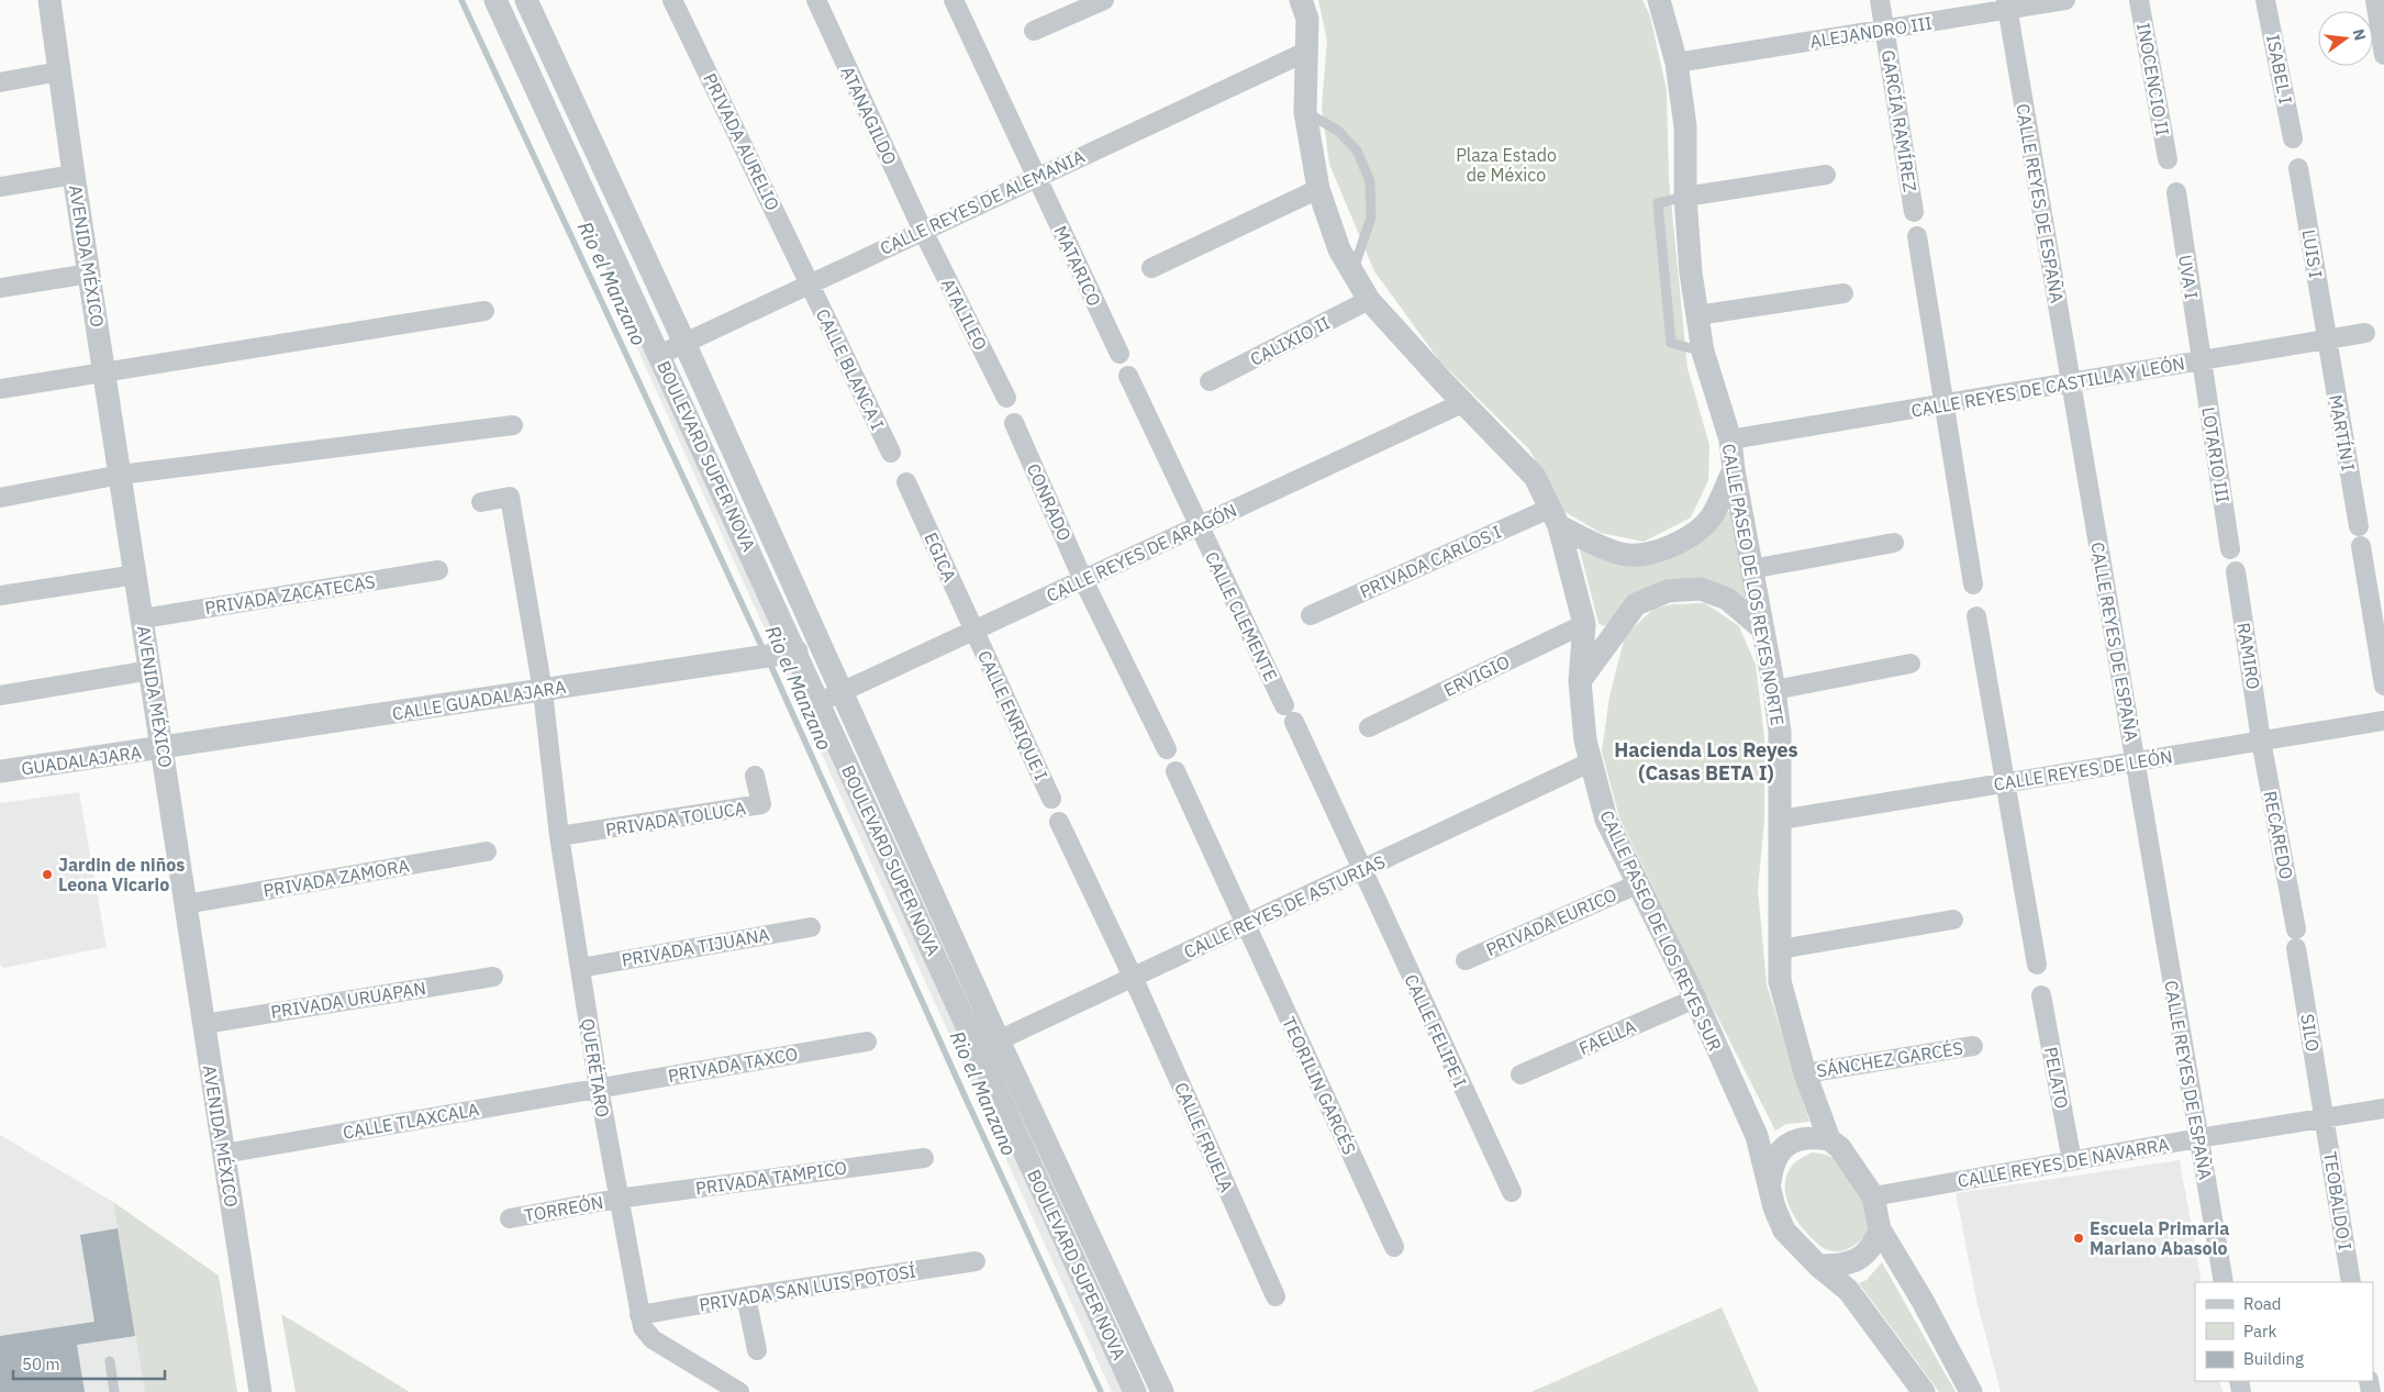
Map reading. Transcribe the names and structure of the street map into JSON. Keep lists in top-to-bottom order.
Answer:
{
  "streets": {
    "street": [
      "ALEJANDRO III",
      "ISABEL I",
      "INOCENCIO II",
      "ATANAGILDO",
      "GARCÍA RAMÍREZ",
      "PRIVADA AURELIO",
      "CALLE REYES DE ALEMANIA",
      "CALLE REYES DE ESPAÑA",
      "LUIS I",
      "AVENIDA MÉXICO",
      "MATARICO",
      "UVA I",
      "ATALILEO",
      "CALIXIO II",
      "CALLE BLANCA I",
      "CALLE REYES DE CASTILLA Y LEÓN",
      "MARTÍN I",
      "LOTARIO III",
      "BOULEVARD SUPER NOVA",
      "CONRADO",
      "CALLE REYES DE ARAGÓN",
      "EGICA",
      "PRIVADA CARLOS I",
      "CALLE PASEO DE LOS REYES NORTE",
      "PRIVADA ZACATECAS",
      "CALLE CLEMENTE",
      "RAMIRO",
      "ERVIGIO",
      "CALLE GUADALAJARA",
      "CALLE ENRIQUE I",
      "GUADALAJARA",
      "CALLE REYES DE LEÓN",
      "PRIVADA TOLUCA",
      "RECAREDO",
      "PRIVADA ZAMORA",
      "CALLE REYES DE ASTURIAS",
      "PRIVADA EURICO",
      "CALLE PASEO DE LOS REYES SUR",
      "PRIVADA TIJUANA",
      "PRIVADA URUAPAN",
      "CALLE FELIPE I",
      "SILO",
      "FAELLA",
      "SÁNCHEZ GARCÉS",
      "PRIVADA TAXCO",
      "QUERÉTARO",
      "PELATO",
      "TEORILIN GARCÉS",
      "CALLE TLAXCALA",
      "CALLE FRUELA",
      "CALLE REYES DE NAVARRA",
      "PRIVADA TAMPICO",
      "TEOBALDO I",
      "TORREÓN",
      "PRIVADA SAN LUIS POTOSÍ"
    ]
  },
  "crossings": [
    ["ALEJANDRO III", "GARCÍA RAMÍREZ"],
    ["ALEJANDRO III", "CALLE REYES DE ESPAÑA"],
    ["ALEJANDRO III", "CALLE PASEO DE LOS REYES NORTE"],
    ["ATANAGILDO", "CALLE REYES DE ALEMANIA"],
    ["ATANAGILDO", "ATALILEO"],
    ["PRIVADA AURELIO", "CALLE REYES DE ALEMANIA"],
    ["PRIVADA AURELIO", "CALLE BLANCA I"],
    ["CALLE REYES DE ALEMANIA", "MATARICO"],
    ["CALLE REYES DE ALEMANIA", "ATALILEO"],
    ["CALLE REYES DE ALEMANIA", "CALLE BLANCA I"],
    ["CALLE REYES DE ALEMANIA", "BOULEVARD SUPER NOVA"],
    ["CALLE REYES DE ALEMANIA", "CALLE PASEO DE LOS REYES SUR"],
    ["CALLE REYES DE ESPAÑA", "CALLE REYES DE CASTILLA Y LEÓN"],
    ["CALLE REYES DE ESPAÑA", "CALLE REYES DE LEÓN"],
    ["CALLE REYES DE ESPAÑA", "CALLE REYES DE NAVARRA"],
    ["LUIS I", "CALLE REYES DE CASTILLA Y LEÓN"],
    ["LUIS I", "MARTÍN I"],
    ["AVENIDA MÉXICO", "PRIVADA ZACATECAS"],
    ["AVENIDA MÉXICO", "CALLE GUADALAJARA"],
    ["AVENIDA MÉXICO", "GUADALAJARA"],
    ["AVENIDA MÉXICO", "PRIVADA ZAMORA"],
    ["AVENIDA MÉXICO", "PRIVADA URUAPAN"],
    ["AVENIDA MÉXICO", "CALLE TLAXCALA"],
    ["UVA I", "CALLE REYES DE CASTILLA Y LEÓN"],
    ["UVA I", "LOTARIO III"],
    ["CALIXIO II", "CALLE PASEO DE LOS REYES SUR"],
    ["CALLE REYES DE CASTILLA Y LEÓN", "MARTÍN I"],
    ["CALLE REYES DE CASTILLA Y LEÓN", "LOTARIO III"],
    ["CALLE REYES DE CASTILLA Y LEÓN", "CALLE PASEO DE LOS REYES NORTE"],
    ["BOULEVARD SUPER NOVA", "CALLE REYES DE ARAGÓN"],
    ["BOULEVARD SUPER NOVA", "CALLE GUADALAJARA"],
    ["BOULEVARD SUPER NOVA", "CALLE REYES DE ASTURIAS"],
    ["CONRADO", "CALLE REYES DE ARAGÓN"],
    ["CALLE REYES DE ARAGÓN", "EGICA"],
    ["CALLE REYES DE ARAGÓN", "CALLE CLEMENTE"],
    ["CALLE REYES DE ARAGÓN", "CALLE ENRIQUE I"],
    ["CALLE REYES DE ARAGÓN", "CALLE PASEO DE LOS REYES SUR"],
    ["EGICA", "CALLE ENRIQUE I"],
    ["PRIVADA CARLOS I", "CALLE PASEO DE LOS REYES SUR"],
    ["CALLE PASEO DE LOS REYES NORTE", "CALLE REYES DE LEÓN"],
    ["CALLE PASEO DE LOS REYES NORTE", "CALLE PASEO DE LOS REYES SUR"],
    ["CALLE PASEO DE LOS REYES NORTE", "SÁNCHEZ GARCÉS"],
    ["CALLE PASEO DE LOS REYES NORTE", "CALLE REYES DE NAVARRA"],
    ["CALLE CLEMENTE", "CALLE REYES DE ASTURIAS"],
    ["CALLE CLEMENTE", "CALLE FELIPE I"],
    ["RAMIRO", "CALLE REYES DE LEÓN"],
    ["RAMIRO", "RECAREDO"],
    ["ERVIGIO", "CALLE PASEO DE LOS REYES SUR"],
    ["CALLE GUADALAJARA", "GUADALAJARA"],
    ["CALLE GUADALAJARA", "QUERÉTARO"],
    ["CALLE REYES DE LEÓN", "RECAREDO"],
    ["PRIVADA TOLUCA", "QUERÉTARO"],
    ["RECAREDO", "SILO"],
    ["CALLE REYES DE ASTURIAS", "CALLE PASEO DE LOS REYES SUR"],
    ["CALLE REYES DE ASTURIAS", "CALLE FELIPE I"],
    ["CALLE REYES DE ASTURIAS", "TEORILIN GARCÉS"],
    ["CALLE REYES DE ASTURIAS", "CALLE FRUELA"],
    ["PRIVADA EURICO", "CALLE PASEO DE LOS REYES SUR"],
    ["CALLE PASEO DE LOS REYES SUR", "FAELLA"],
    ["CALLE PASEO DE LOS REYES SUR", "CALLE REYES DE NAVARRA"],
    ["PRIVADA TIJUANA", "QUERÉTARO"],
    ["SILO", "CALLE REYES DE NAVARRA"],
    ["SILO", "TEOBALDO I"],
    ["PRIVADA TAXCO", "QUERÉTARO"],
    ["PRIVADA TAXCO", "CALLE TLAXCALA"],
    ["QUERÉTARO", "CALLE TLAXCALA"],
    ["QUERÉTARO", "PRIVADA TAMPICO"],
    ["QUERÉTARO", "TORREÓN"],
    ["QUERÉTARO", "PRIVADA SAN LUIS POTOSÍ"],
    ["PELATO", "CALLE REYES DE NAVARRA"],
    ["CALLE REYES DE NAVARRA", "TEOBALDO I"],
    ["PRIVADA TAMPICO", "TORREÓN"]
  ],
  "districts": ["Hacienda Los Reyes (Casas BETA I)"],
  "water": ["Rio el Manzano"],
  "parks": ["Plaza Estado de México"],
  "places": ["Jardin de niños Leona Vicario", "Escuela Primaria Mariano Abasolo"],
  "legend": ["Road", "Park", "Building"],
  "scale_bar": "50 m",
  "north": "right"
}
